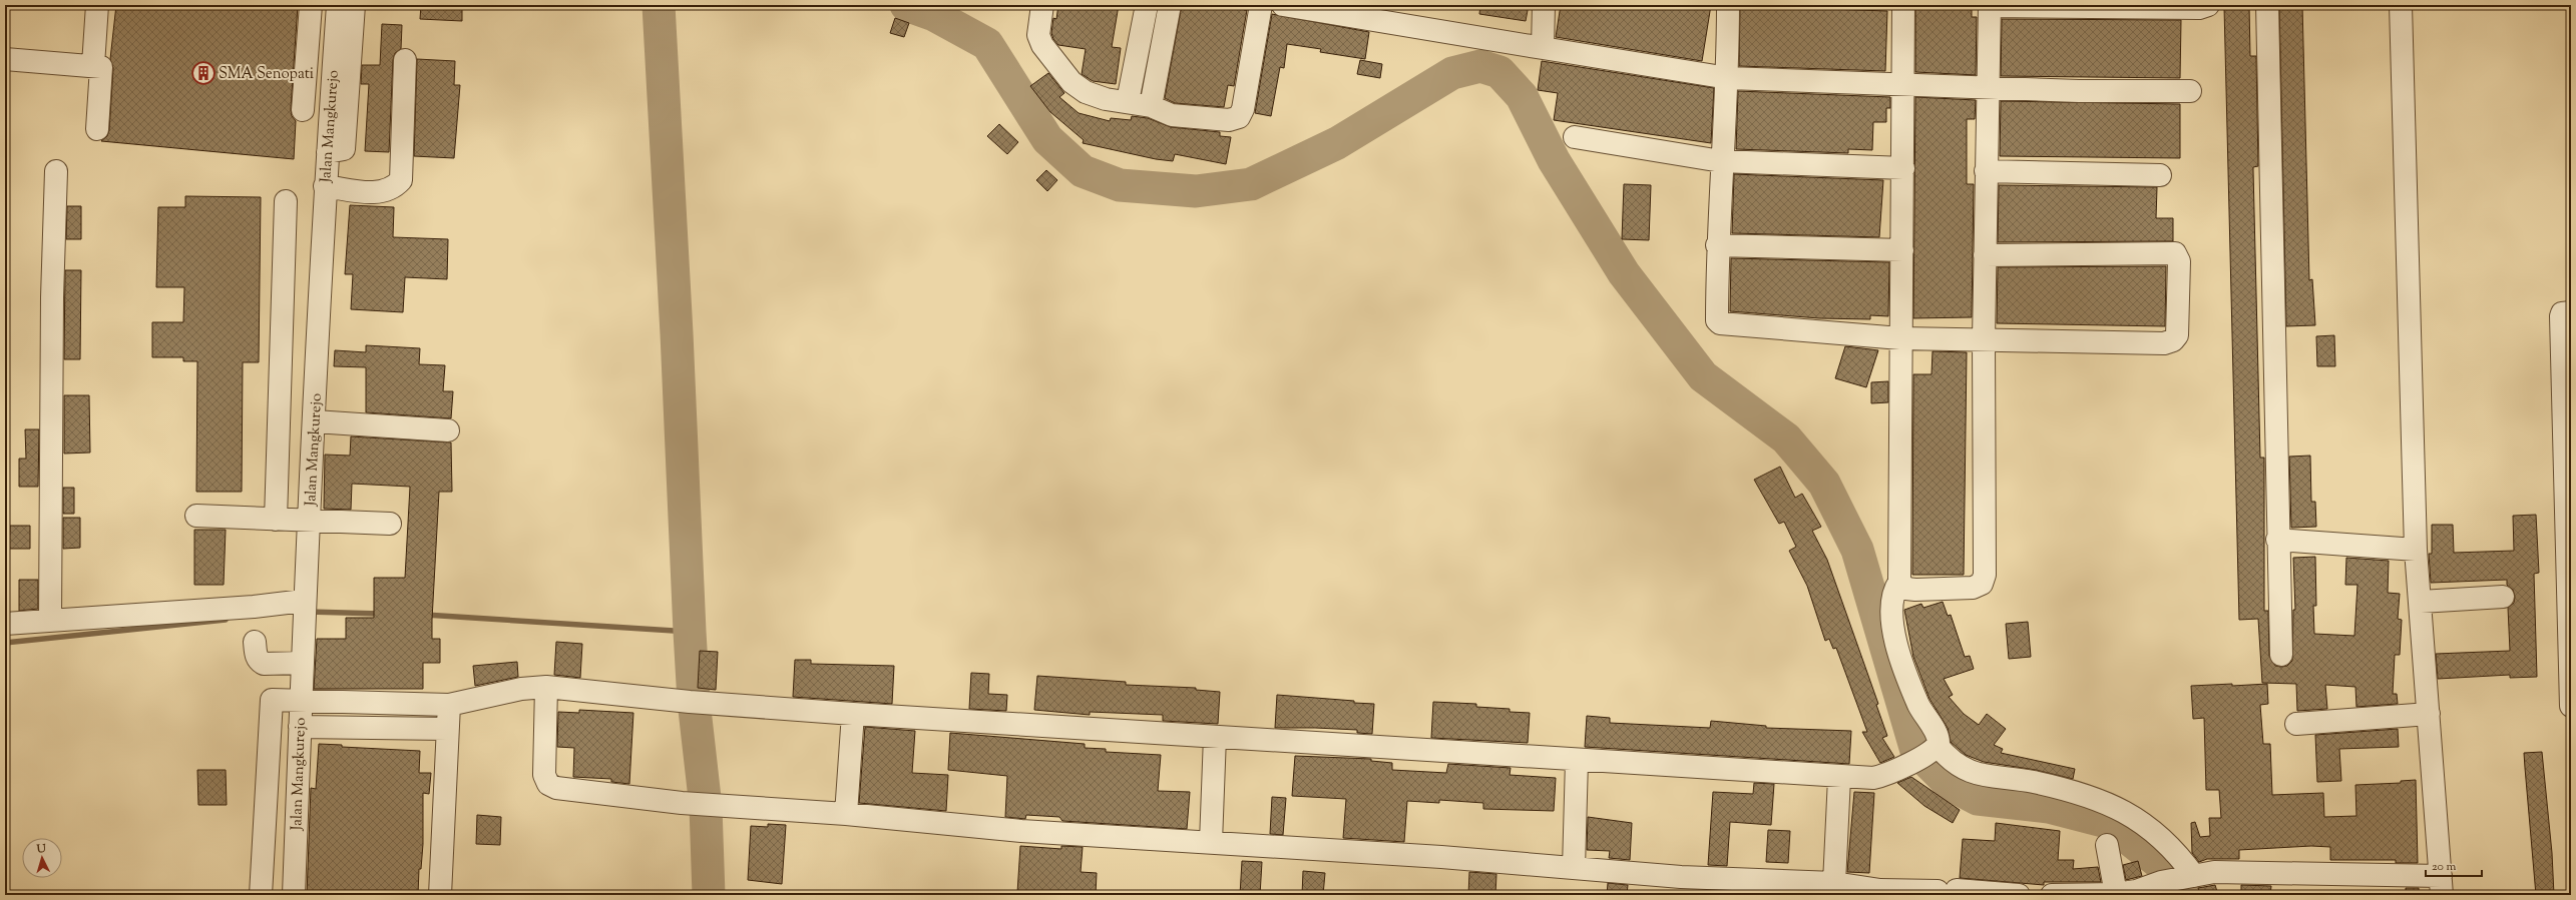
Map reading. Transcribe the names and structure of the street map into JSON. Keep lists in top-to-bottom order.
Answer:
{
  "streets": {
    "street": ["Jalan Mangkurejo"]
  },
  "places": {
    "building": ["SMA Senopati"]
  },
  "scale_bar": "20 m",
  "north": "top"
}
